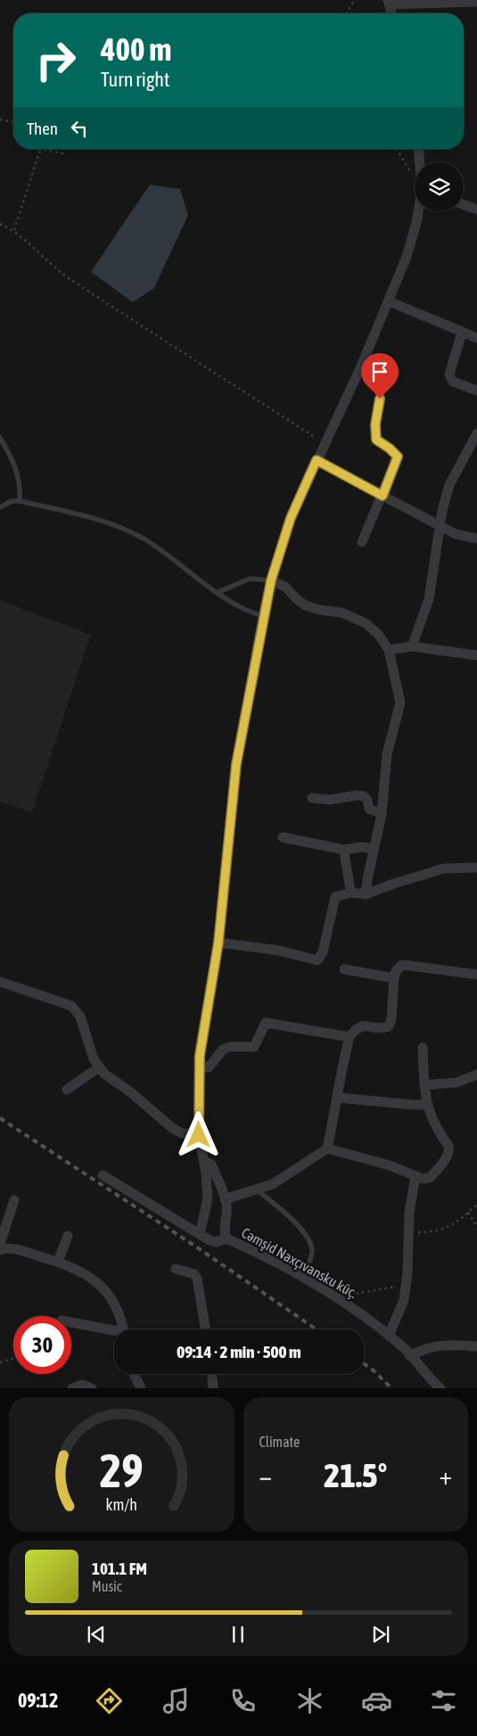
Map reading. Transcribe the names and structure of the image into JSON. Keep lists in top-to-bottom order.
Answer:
{
  "streets": {
    "street": ["Cəmşid Naxçıvansku küç."]
  },
  "page": {
    "turn": ["400 m", "Turn right"],
    "then": "Then",
    "limit": "30",
    "trip": "09:14 · 2 min · 500 m",
    "tile": "Climate",
    "heat": ["−", "21.5°", "+"],
    "song": ["101.1 FM", "Music"],
    "tabs": "09:12",
    "gauge": ["29", "km/h"]
  }
}
